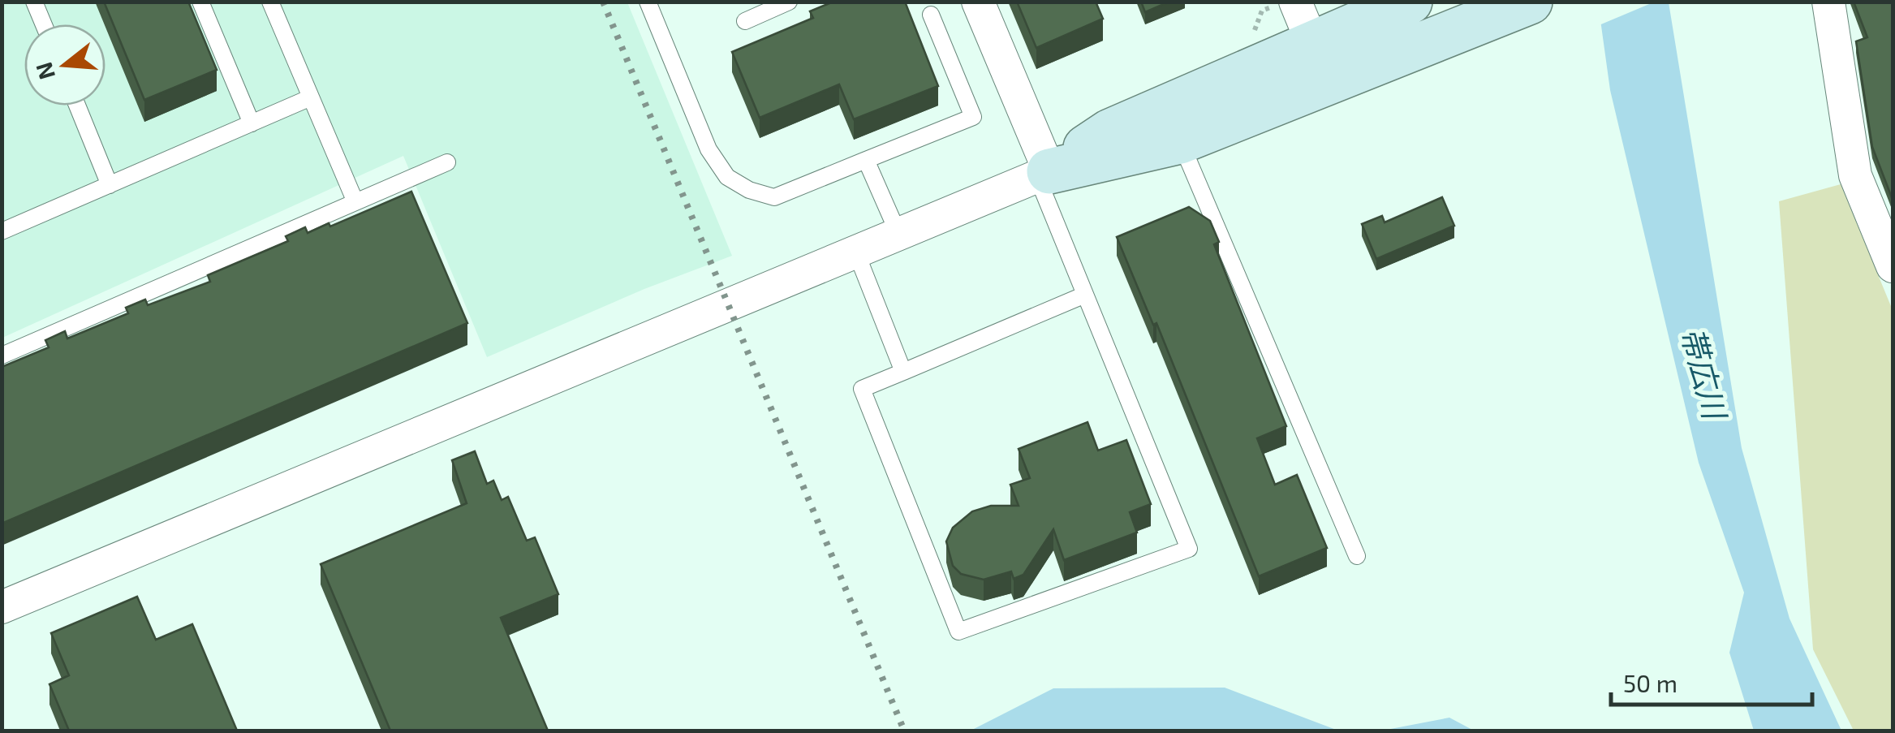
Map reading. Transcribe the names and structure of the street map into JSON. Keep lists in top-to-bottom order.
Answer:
{
  "water": ["帯広川"],
  "scale_bar": "50 m",
  "north": "left"
}
